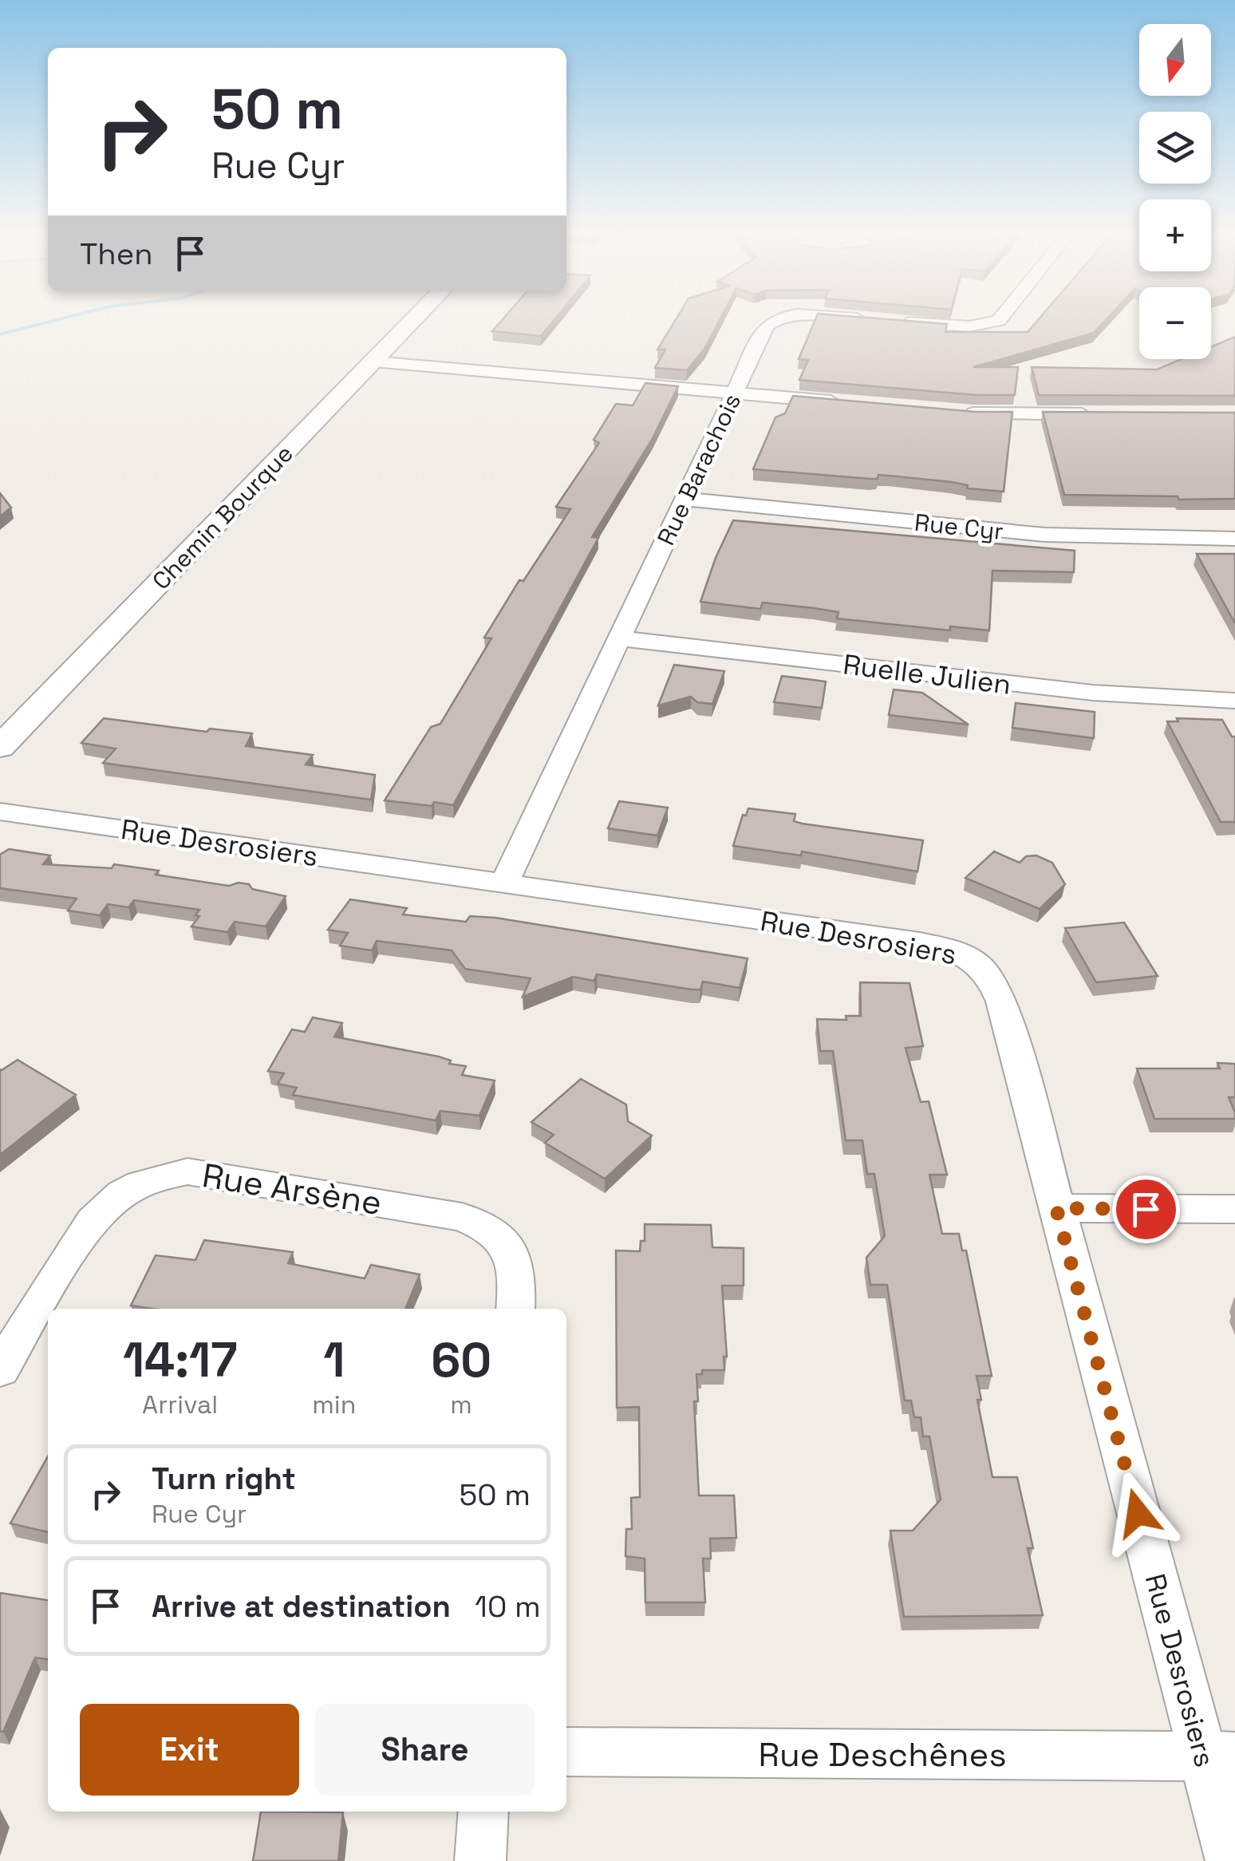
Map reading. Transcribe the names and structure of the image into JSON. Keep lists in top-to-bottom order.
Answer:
{
  "streets": {
    "street": [
      "Rue Barachois",
      "Chemin Bourque",
      "Rue Cyr",
      "Ruelle Julien",
      "Rue Desrosiers",
      "Rue Arsène",
      "Rue Deschênes"
    ]
  },
  "crossings": [
    ["Rue Barachois", "Rue Cyr"],
    ["Rue Barachois", "Ruelle Julien"],
    ["Rue Barachois", "Rue Desrosiers"],
    ["Rue Desrosiers", "Rue Deschênes"]
  ],
  "north": "bottom",
  "page": {
    "map_buttons": ["+", "−"],
    "turn": ["50 m", "Rue Cyr"],
    "then": "Then",
    "eta": [
      "14:17",
      "Arrival",
      "1",
      "min",
      "60",
      "m"
    ],
    "list": [
      {
        "name": "Turn right",
        "note": "Rue Cyr",
        "value": "50 m"
      },
      {
        "name": "Arrive at destination",
        "value": "10 m"
      }
    ],
    "buttons": ["Exit", "Share"]
  }
}
